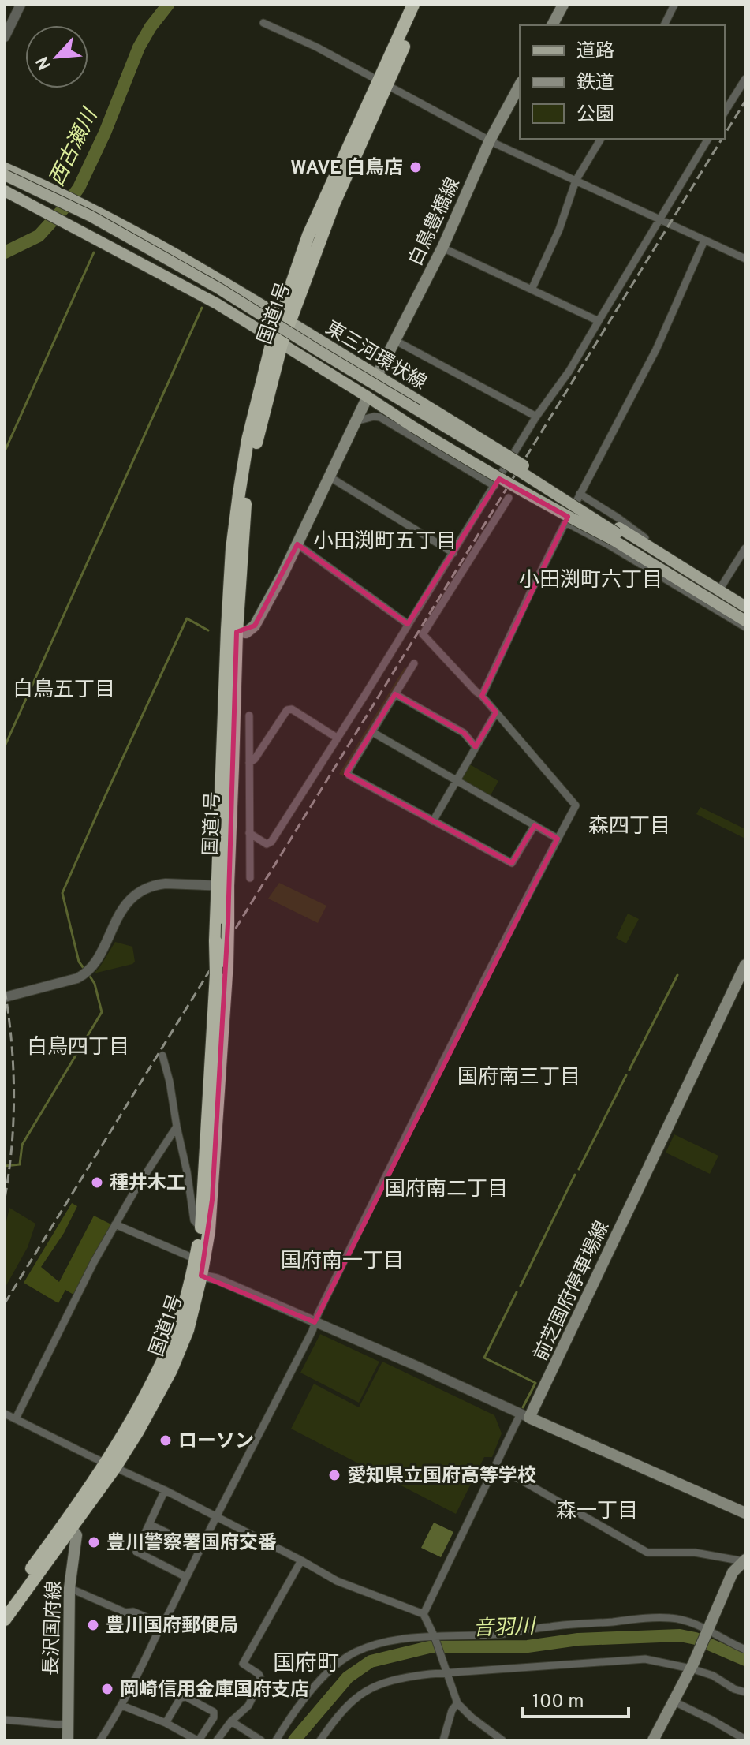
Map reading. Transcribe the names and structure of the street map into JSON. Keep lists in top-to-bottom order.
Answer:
{
  "streets": {
    "highway": ["国道1号"],
    "main road": [
      "白鳥豊橋線",
      "東三河環状線",
      "前芝国府停車場線",
      "長沢国府線"
    ]
  },
  "crossings": [
    ["白鳥豊橋線", "東三河環状線"],
    ["国道1号", "東三河環状線"],
    ["国道1号", "長沢国府線"]
  ],
  "districts": [
    "小田渕町五丁目",
    "小田渕町六丁目",
    "白鳥五丁目",
    "森四丁目",
    "白鳥四丁目",
    "国府南三丁目",
    "国府南二丁目",
    "国府南一丁目",
    "森一丁目",
    "国府町"
  ],
  "water": ["西古瀬川", "音羽川"],
  "places": [
    "WAVE 白鳥店",
    "種井木工",
    "ローソン",
    "愛知県立国府高等学校",
    "豊川警察署国府交番",
    "豊川国府郵便局",
    "岡崎信用金庫国府支店"
  ],
  "legend": ["道路", "鉄道", "公園"],
  "scale_bar": "100 m",
  "north": "bottom left"
}
